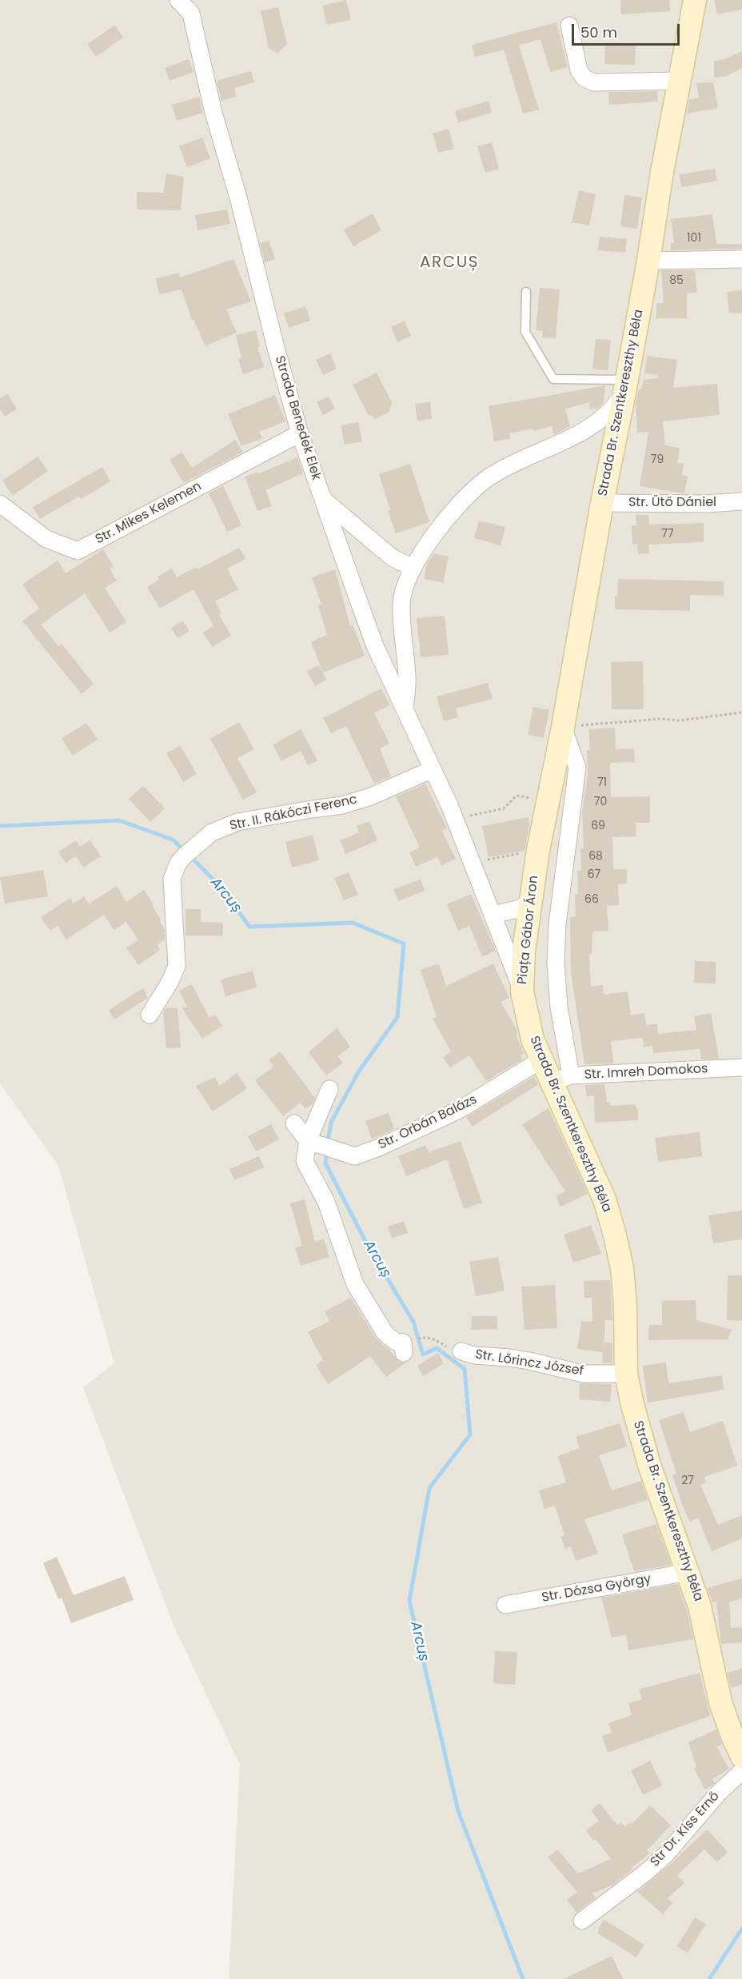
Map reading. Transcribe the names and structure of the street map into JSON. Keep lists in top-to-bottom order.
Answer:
{
  "streets": {
    "street": [
      "Strada Br. Szentkereszthy Béla",
      "Strada Benedek Elek",
      "Str. Ütő Dániel",
      "Str. Mikes Kelemen",
      "Str. II. Rákóczi Ferenc",
      "Piața Gábor Áron",
      "Str. Imreh Domokos",
      "Str. Orbán Balázs",
      "Str. Lőrincz József",
      "Str. Dózsa György",
      "Str Dr. Kiss Ernő"
    ]
  },
  "crossings": [
    ["Strada Br. Szentkereszthy Béla", "Str. Ütő Dániel"],
    ["Strada Br. Szentkereszthy Béla", "Piața Gábor Áron"],
    ["Strada Br. Szentkereszthy Béla", "Str. Imreh Domokos"],
    ["Strada Br. Szentkereszthy Béla", "Str. Orbán Balázs"],
    ["Strada Br. Szentkereszthy Béla", "Str. Lőrincz József"],
    ["Strada Br. Szentkereszthy Béla", "Str. Dózsa György"],
    ["Strada Benedek Elek", "Str. Mikes Kelemen"],
    ["Strada Benedek Elek", "Str. II. Rákóczi Ferenc"],
    ["Strada Benedek Elek", "Piața Gábor Áron"]
  ],
  "districts": ["ARCUȘ"],
  "water": ["Arcuș"],
  "house_numbers": [
    "101",
    "85",
    "79",
    "77",
    "71",
    "70",
    "69",
    "68",
    "67",
    "66",
    "27"
  ],
  "scale_bar": "50 m"
}
